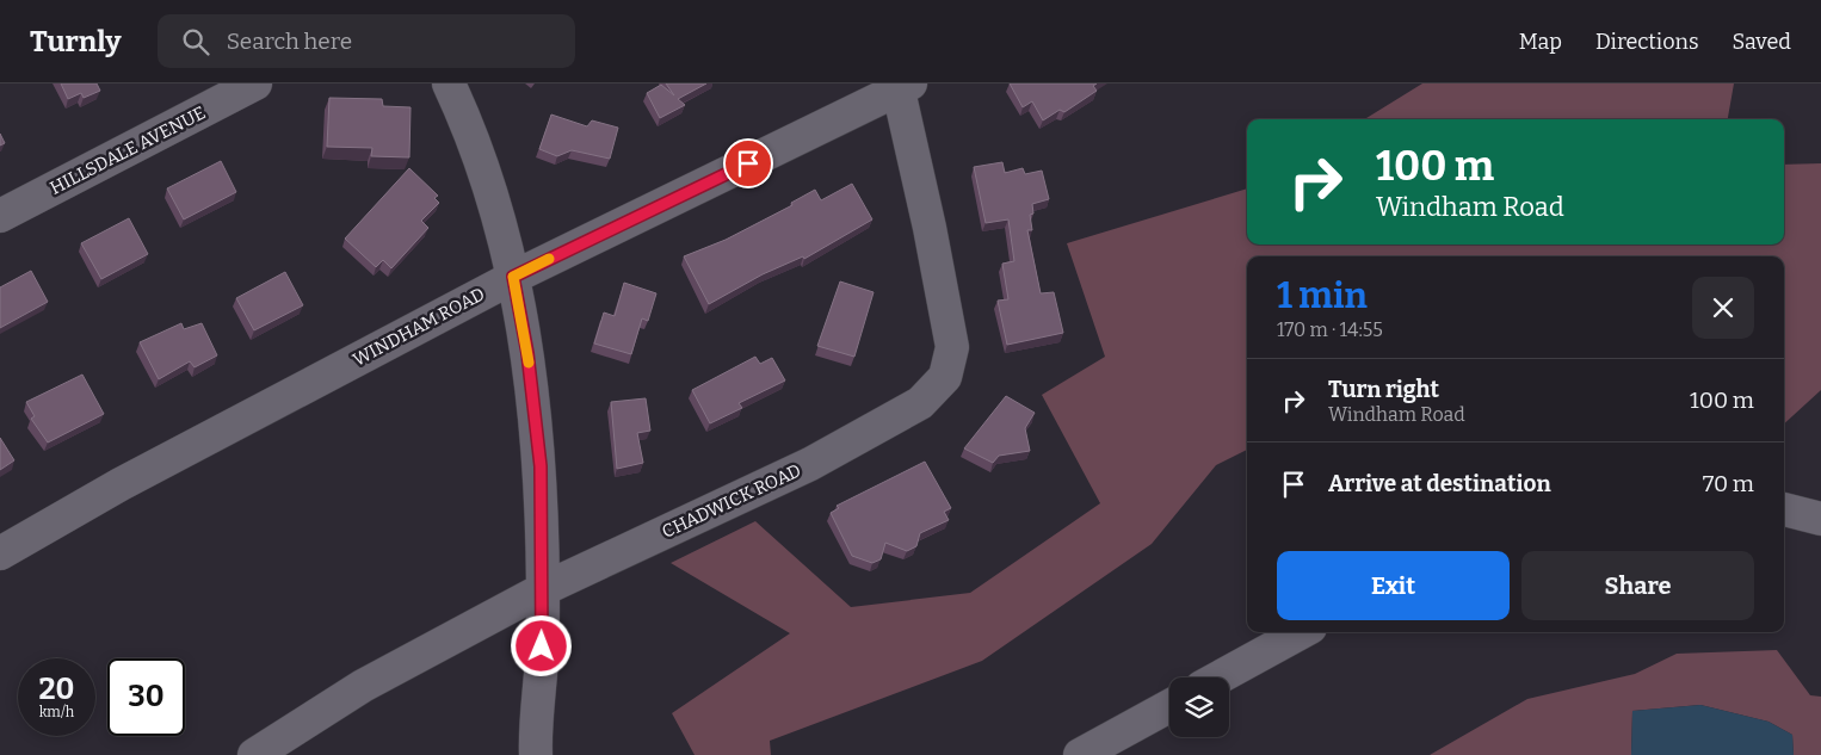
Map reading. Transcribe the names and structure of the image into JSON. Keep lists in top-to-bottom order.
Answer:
{
  "streets": {
    "street": ["HILLSDALE AVENUE", "WINDHAM ROAD", "CHADWICK ROAD"]
  },
  "crossings": [
    ["WINDHAM ROAD", "CHADWICK ROAD"]
  ],
  "page": {
    "header": "Turnly",
    "search": "Search here",
    "nav": ["Map", "Directions", "Saved"],
    "turn": ["100 m", "Windham Road"],
    "heading": ["1 min", "170 m · 14:55"],
    "list": [
      {
        "name": "Turn right",
        "note": "Windham Road",
        "value": "100 m"
      },
      {
        "name": "Arrive at destination",
        "value": "70 m"
      }
    ],
    "buttons": ["Exit", "Share"],
    "speed": "20 km/h",
    "limit": "30"
  }
}
